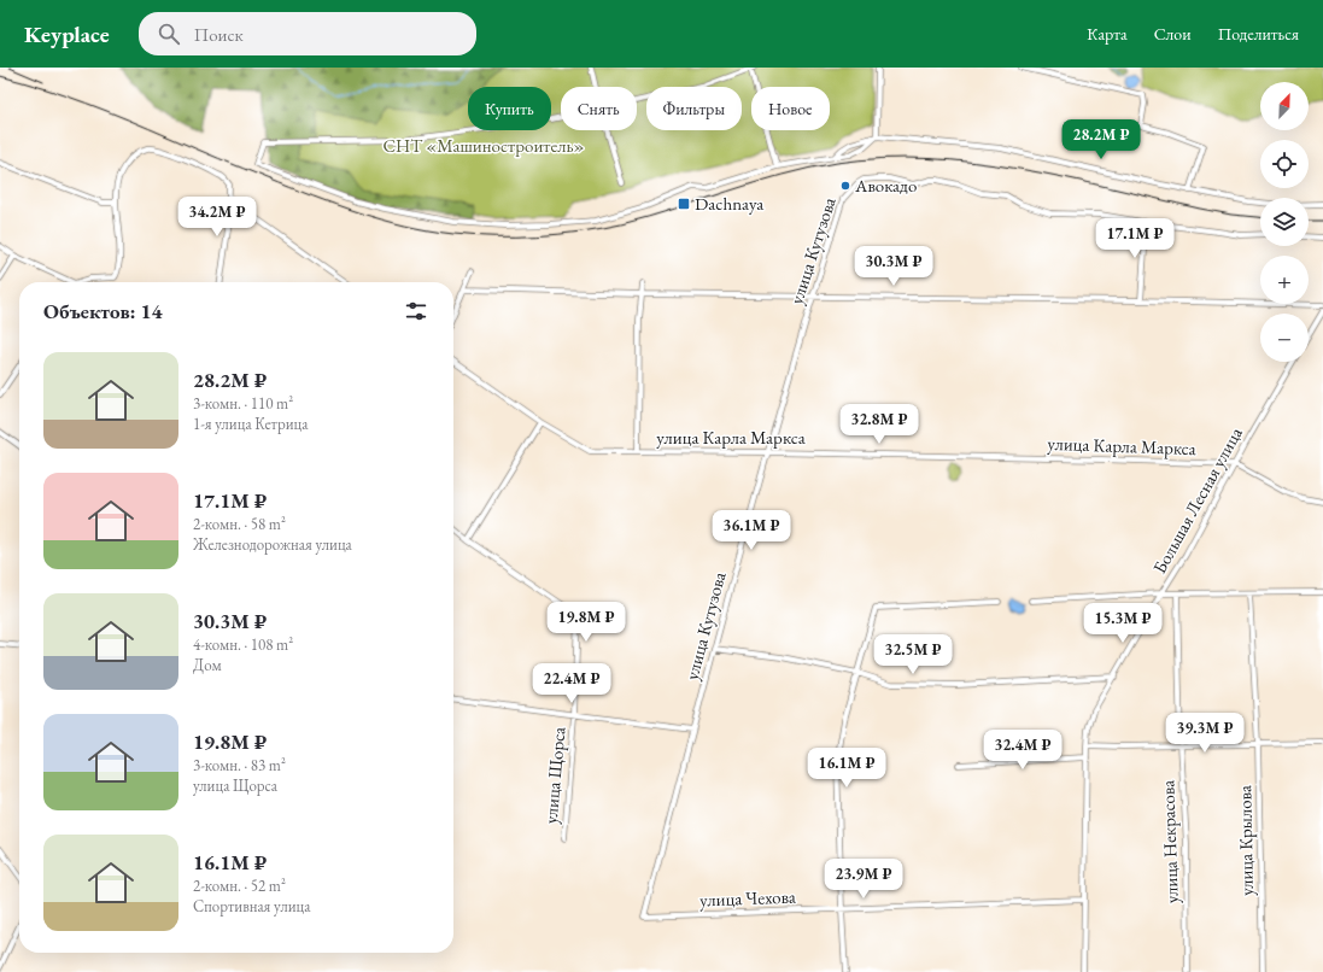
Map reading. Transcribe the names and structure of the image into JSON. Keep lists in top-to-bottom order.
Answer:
{
  "streets": {
    "street": [
      "улица Кутузова",
      "улица Карла Маркса",
      "Большая Лесная улица",
      "улица Щорса",
      "улица Крылова",
      "улица Некрасова",
      "улица Чехова"
    ]
  },
  "crossings": [
    ["улица Кутузова", "улица Карла Маркса"],
    ["улица Кутузова", "улица Чехова"],
    ["улица Карла Маркса", "Большая Лесная улица"],
    ["Большая Лесная улица", "улица Чехова"]
  ],
  "parks": ["СНТ «Машиностроитель»"],
  "places": {
    "other": ["Авокадо"],
    "transit": ["Dachnaya"]
  },
  "north": "top right",
  "page": {
    "header": "Keyplace",
    "search": "Поиск",
    "nav": ["Карта", "Слои", "Поделиться"],
    "map_buttons": ["+", "−"],
    "chip": [
      "Купить",
      "Снять",
      "Фильтры",
      "Новое"
    ],
    "price": [
      "28.2M ₽",
      "34.2M ₽",
      "17.1M ₽",
      "30.3M ₽",
      "32.8M ₽",
      "36.1M ₽",
      "19.8M ₽",
      "15.3M ₽",
      "32.5M ₽",
      "22.4M ₽",
      "39.3M ₽",
      "32.4M ₽",
      "16.1M ₽",
      "23.9M ₽"
    ],
    "heading": "Объектов: 14",
    "list": [
      {
        "name": "28.2M ₽",
        "note": "3-комн. · 110 m² · 1-я улица Кетрица"
      },
      {
        "name": "17.1M ₽",
        "note": "2-комн. · 58 m² · Железнодорожная улица"
      },
      {
        "name": "30.3M ₽",
        "note": "4-комн. · 108 m² · Дом"
      },
      {
        "name": "19.8M ₽",
        "note": "3-комн. · 83 m² · улица Щорса"
      },
      {
        "name": "16.1M ₽",
        "note": "2-комн. · 52 m² · Спортивная улица"
      }
    ]
  }
}
